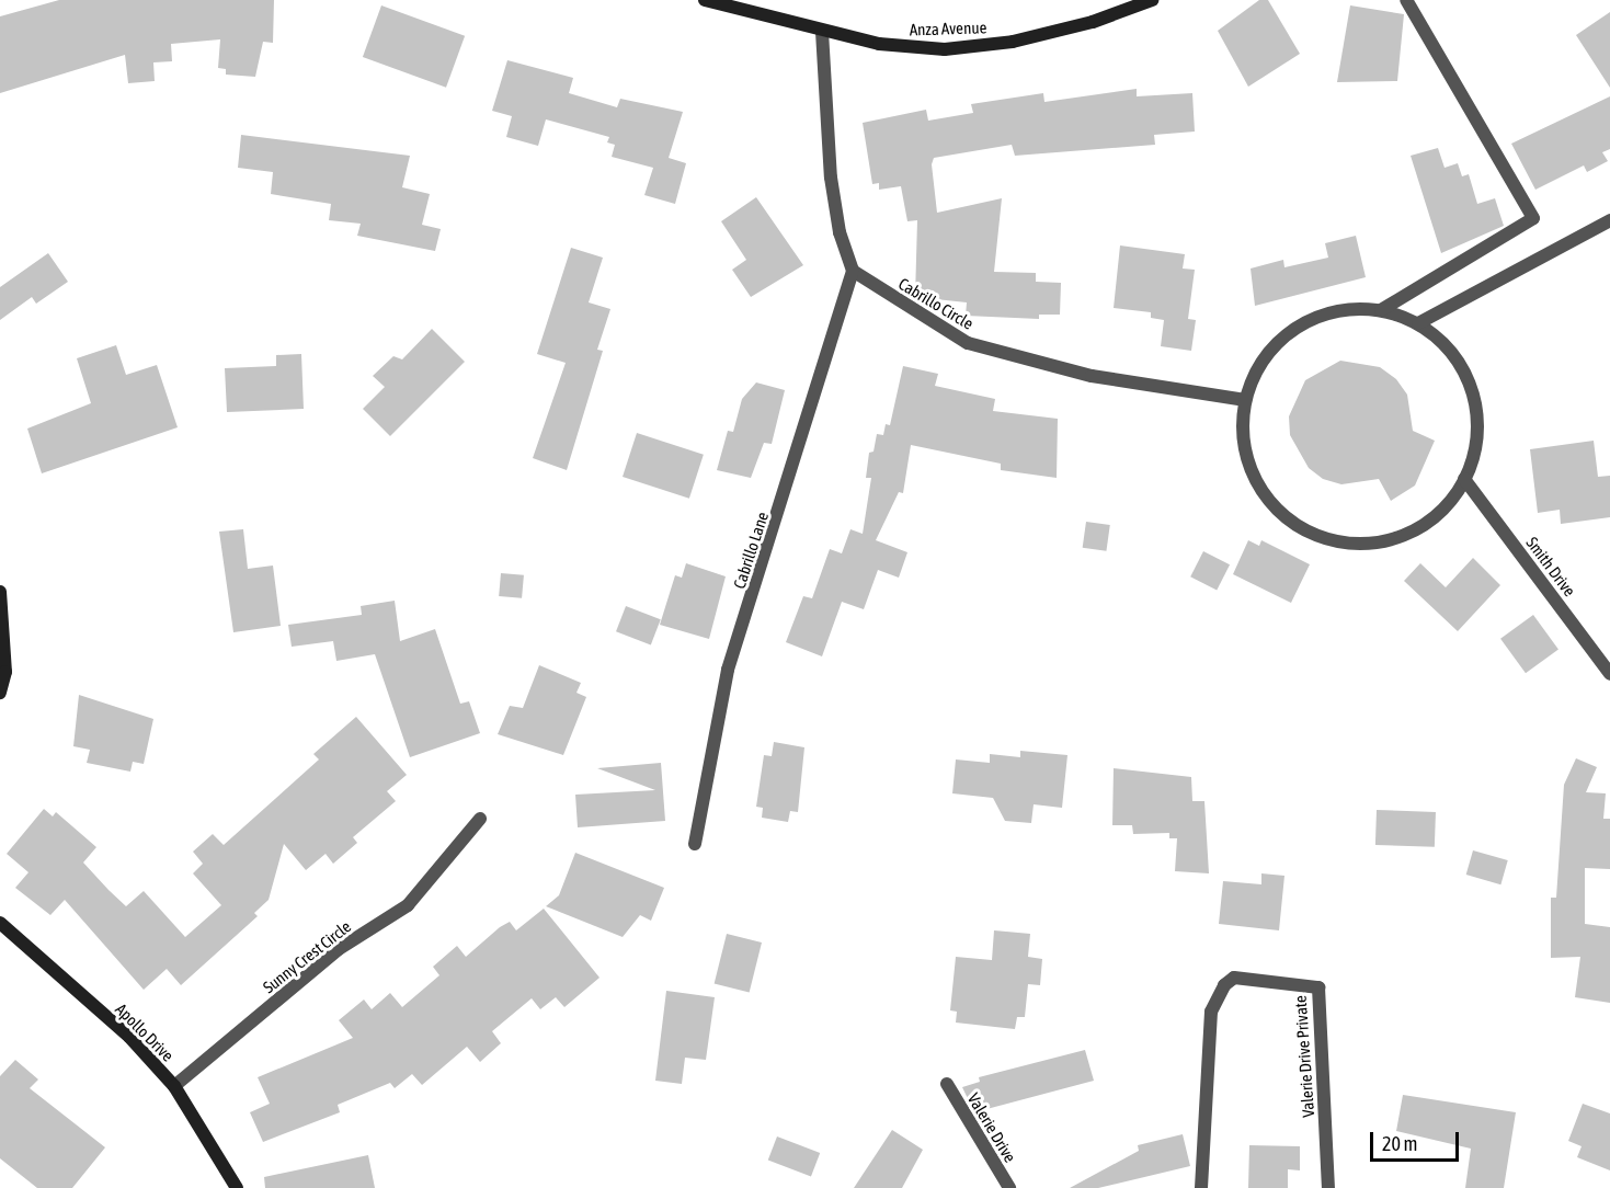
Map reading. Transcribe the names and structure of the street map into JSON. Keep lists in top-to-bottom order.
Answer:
{
  "streets": {
    "street": [
      "Anza Avenue",
      "Cabrillo Circle",
      "Cabrillo Lane",
      "Smith Drive",
      "Sunny Crest Circle",
      "Apollo Drive",
      "Valerie Drive Private",
      "Valerie Drive"
    ]
  },
  "crossings": [
    ["Cabrillo Circle", "Cabrillo Lane"],
    ["Cabrillo Circle", "Smith Drive"],
    ["Sunny Crest Circle", "Apollo Drive"]
  ],
  "scale_bar": "20 m"
}
